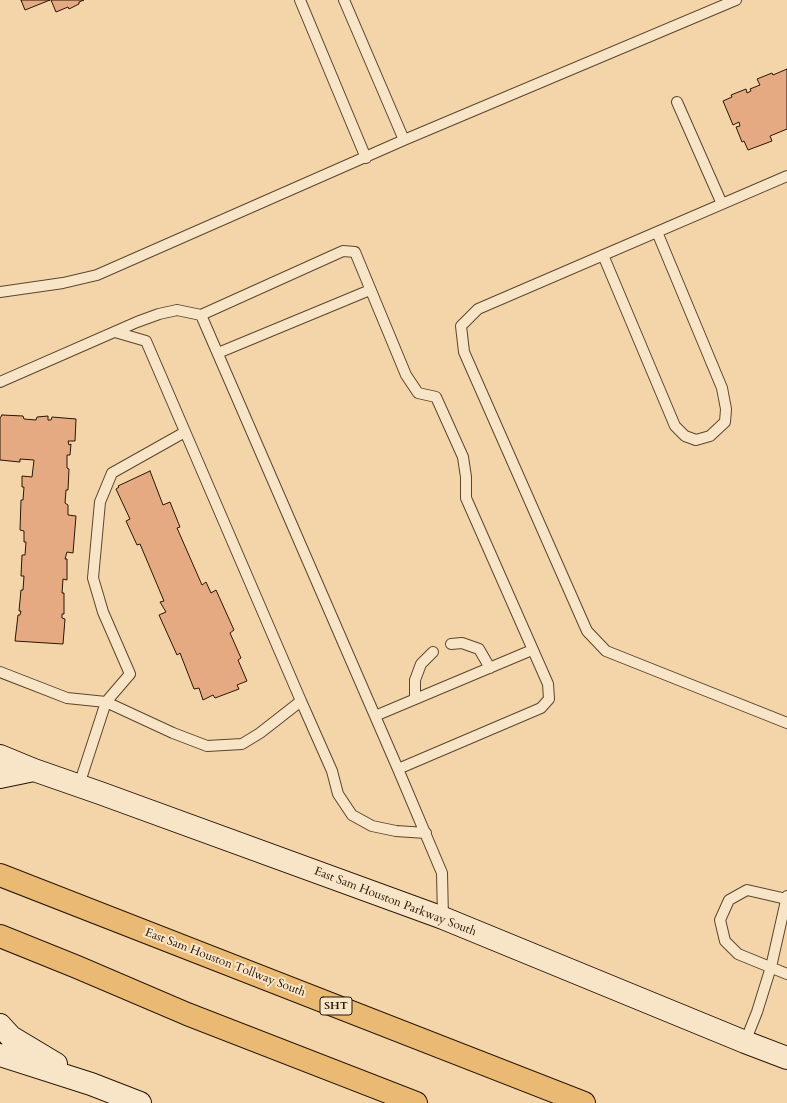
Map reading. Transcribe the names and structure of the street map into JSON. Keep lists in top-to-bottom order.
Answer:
{
  "streets": {
    "highway": ["East Sam Houston Tollway South", "SHT"],
    "main road": ["East Sam Houston Parkway South"]
  }
}
